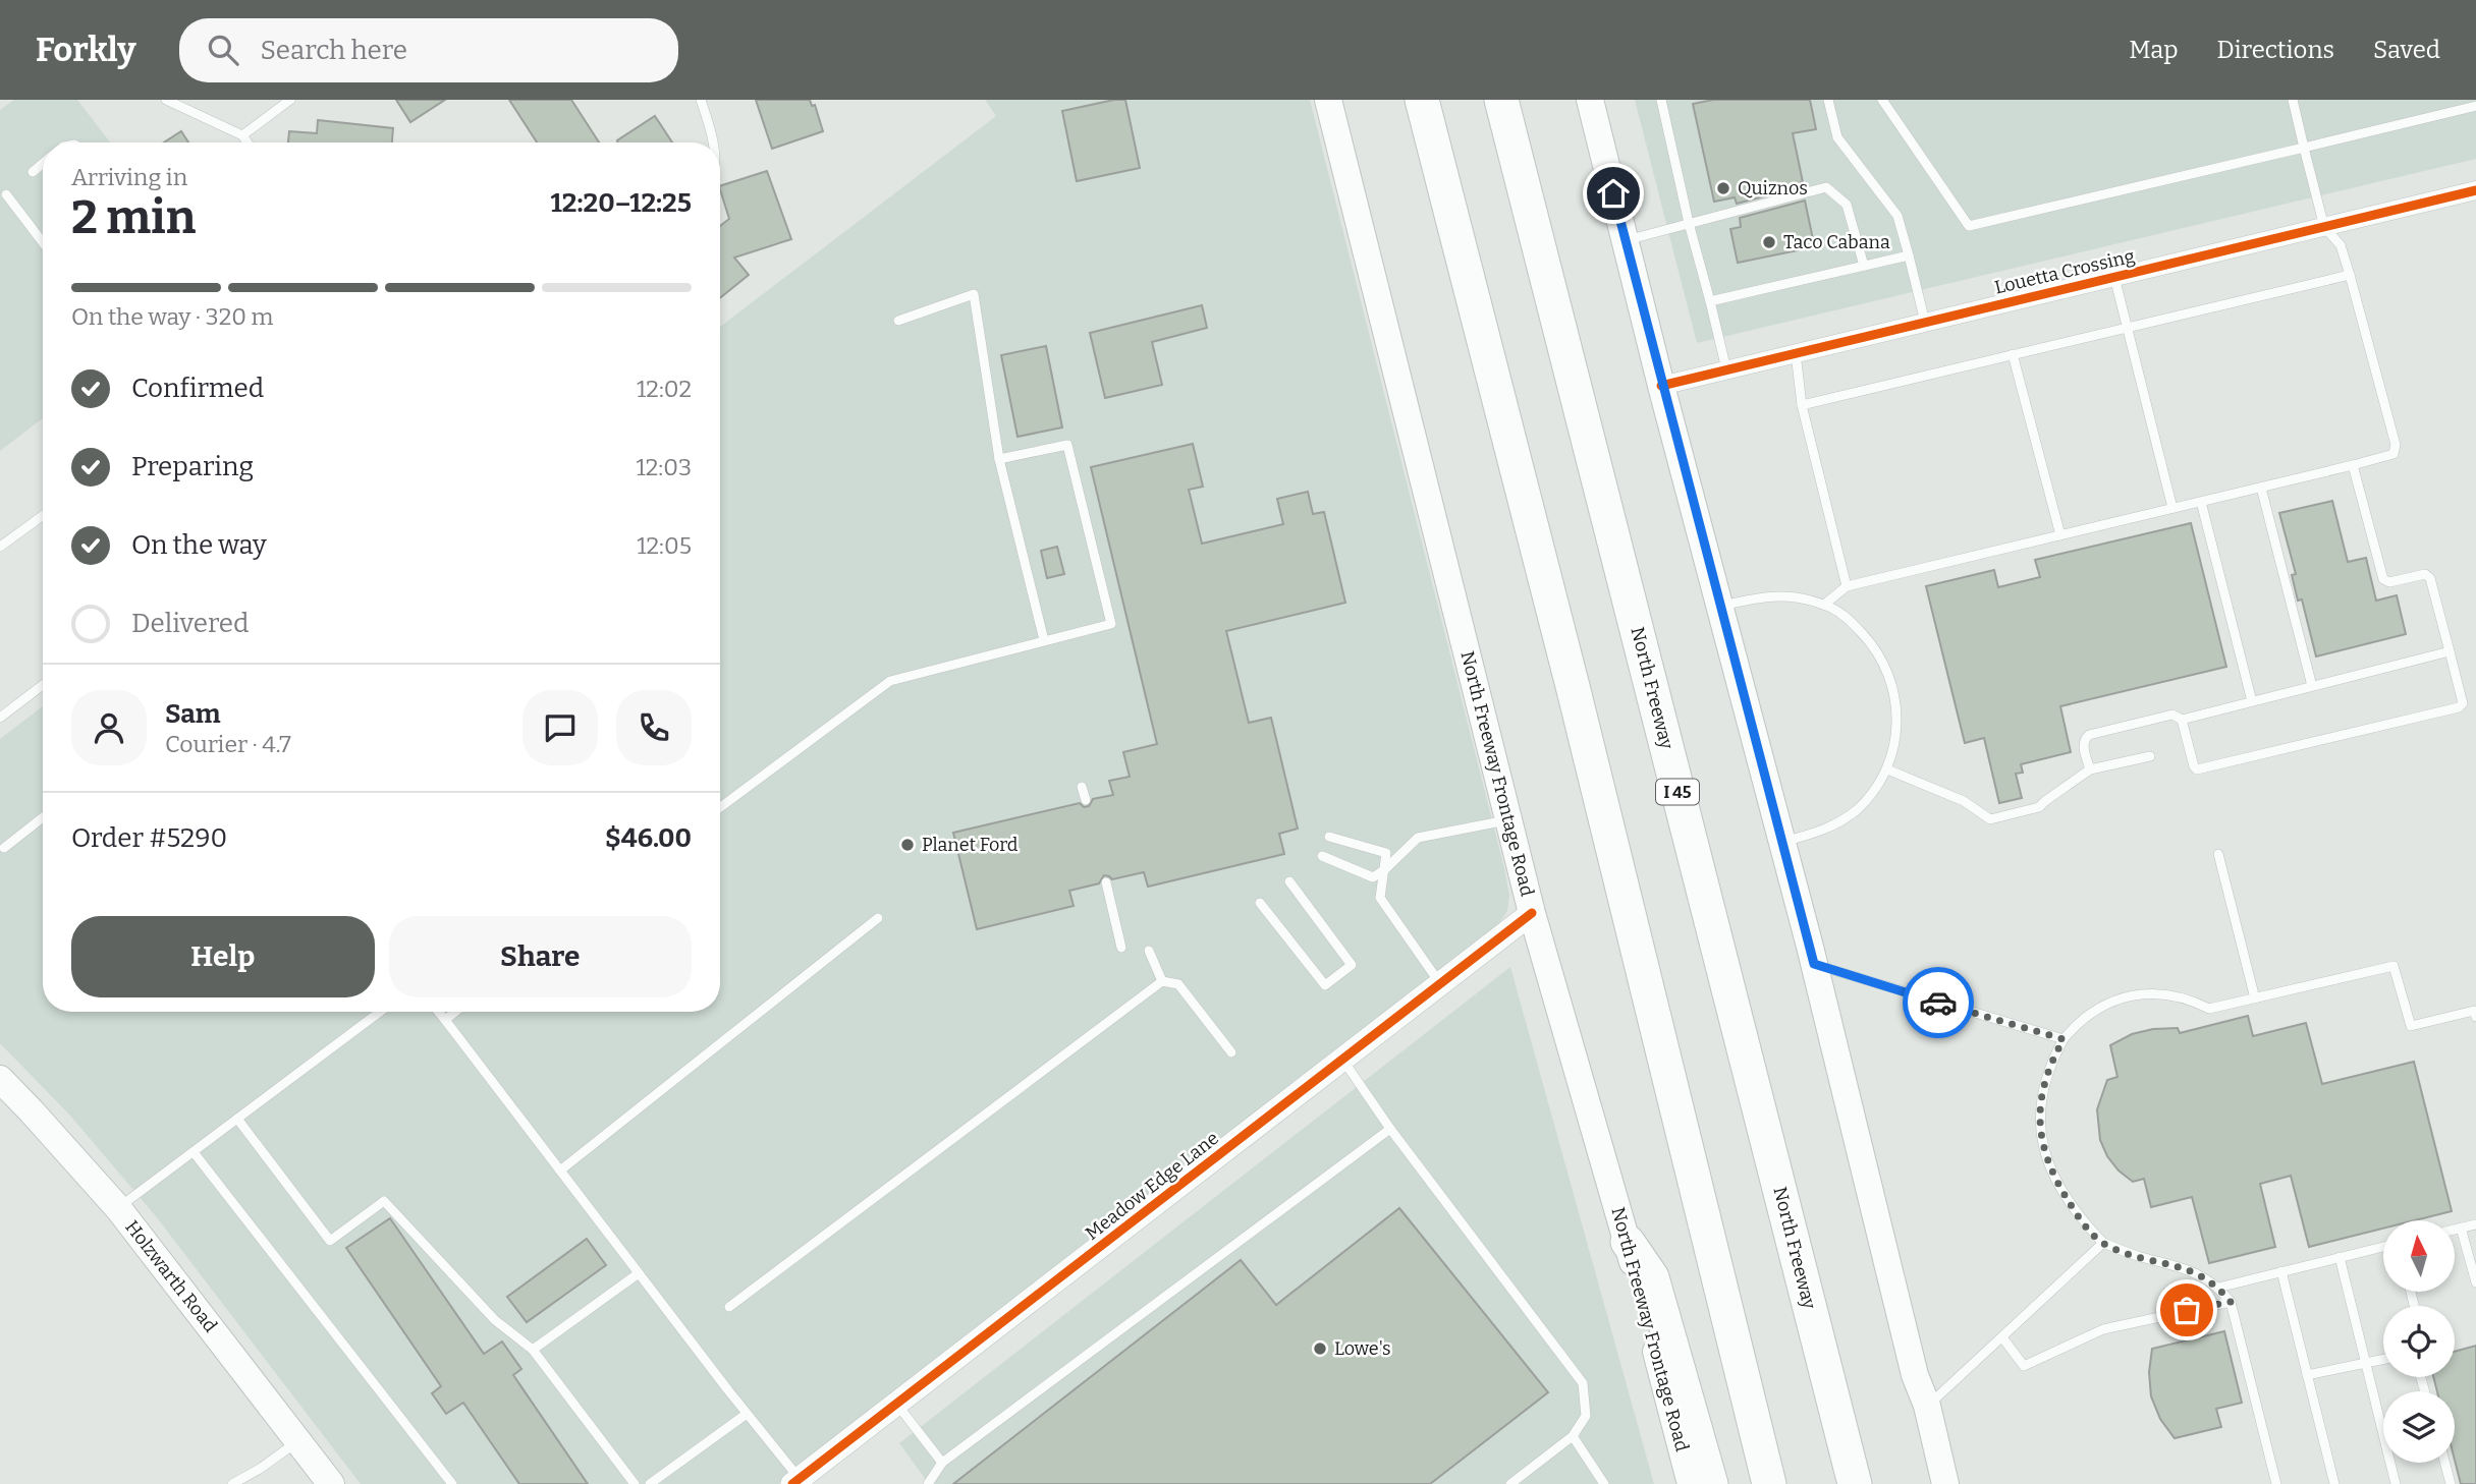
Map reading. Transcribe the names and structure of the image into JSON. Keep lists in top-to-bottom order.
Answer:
{
  "streets": {
    "highway": ["North Freeway", "I 45"],
    "main road": ["North Freeway Frontage Road", "Holzwarth Road"],
    "street": ["Louetta Crossing", "Meadow Edge Lane"]
  },
  "crossings": [
    ["North Freeway Frontage Road", "Meadow Edge Lane"]
  ],
  "places": [
    "Quiznos",
    "Taco Cabana",
    "Planet Ford",
    "Lowe's"
  ],
  "north": "top",
  "page": {
    "header": "Forkly",
    "search": "Search here",
    "nav": ["Map", "Directions", "Saved"],
    "heading": ["2 min", "Arriving in", "12:20–12:25"],
    "panel": [
      "Sam",
      "Courier · 4.7",
      "Order #5290",
      "$46.00"
    ],
    "bar": "On the way · 320 m",
    "list": [
      ["Confirmed", "12:02"],
      ["Preparing", "12:03"],
      ["On the way", "12:05"],
      "Delivered"
    ],
    "buttons": ["Help", "Share"]
  }
}
